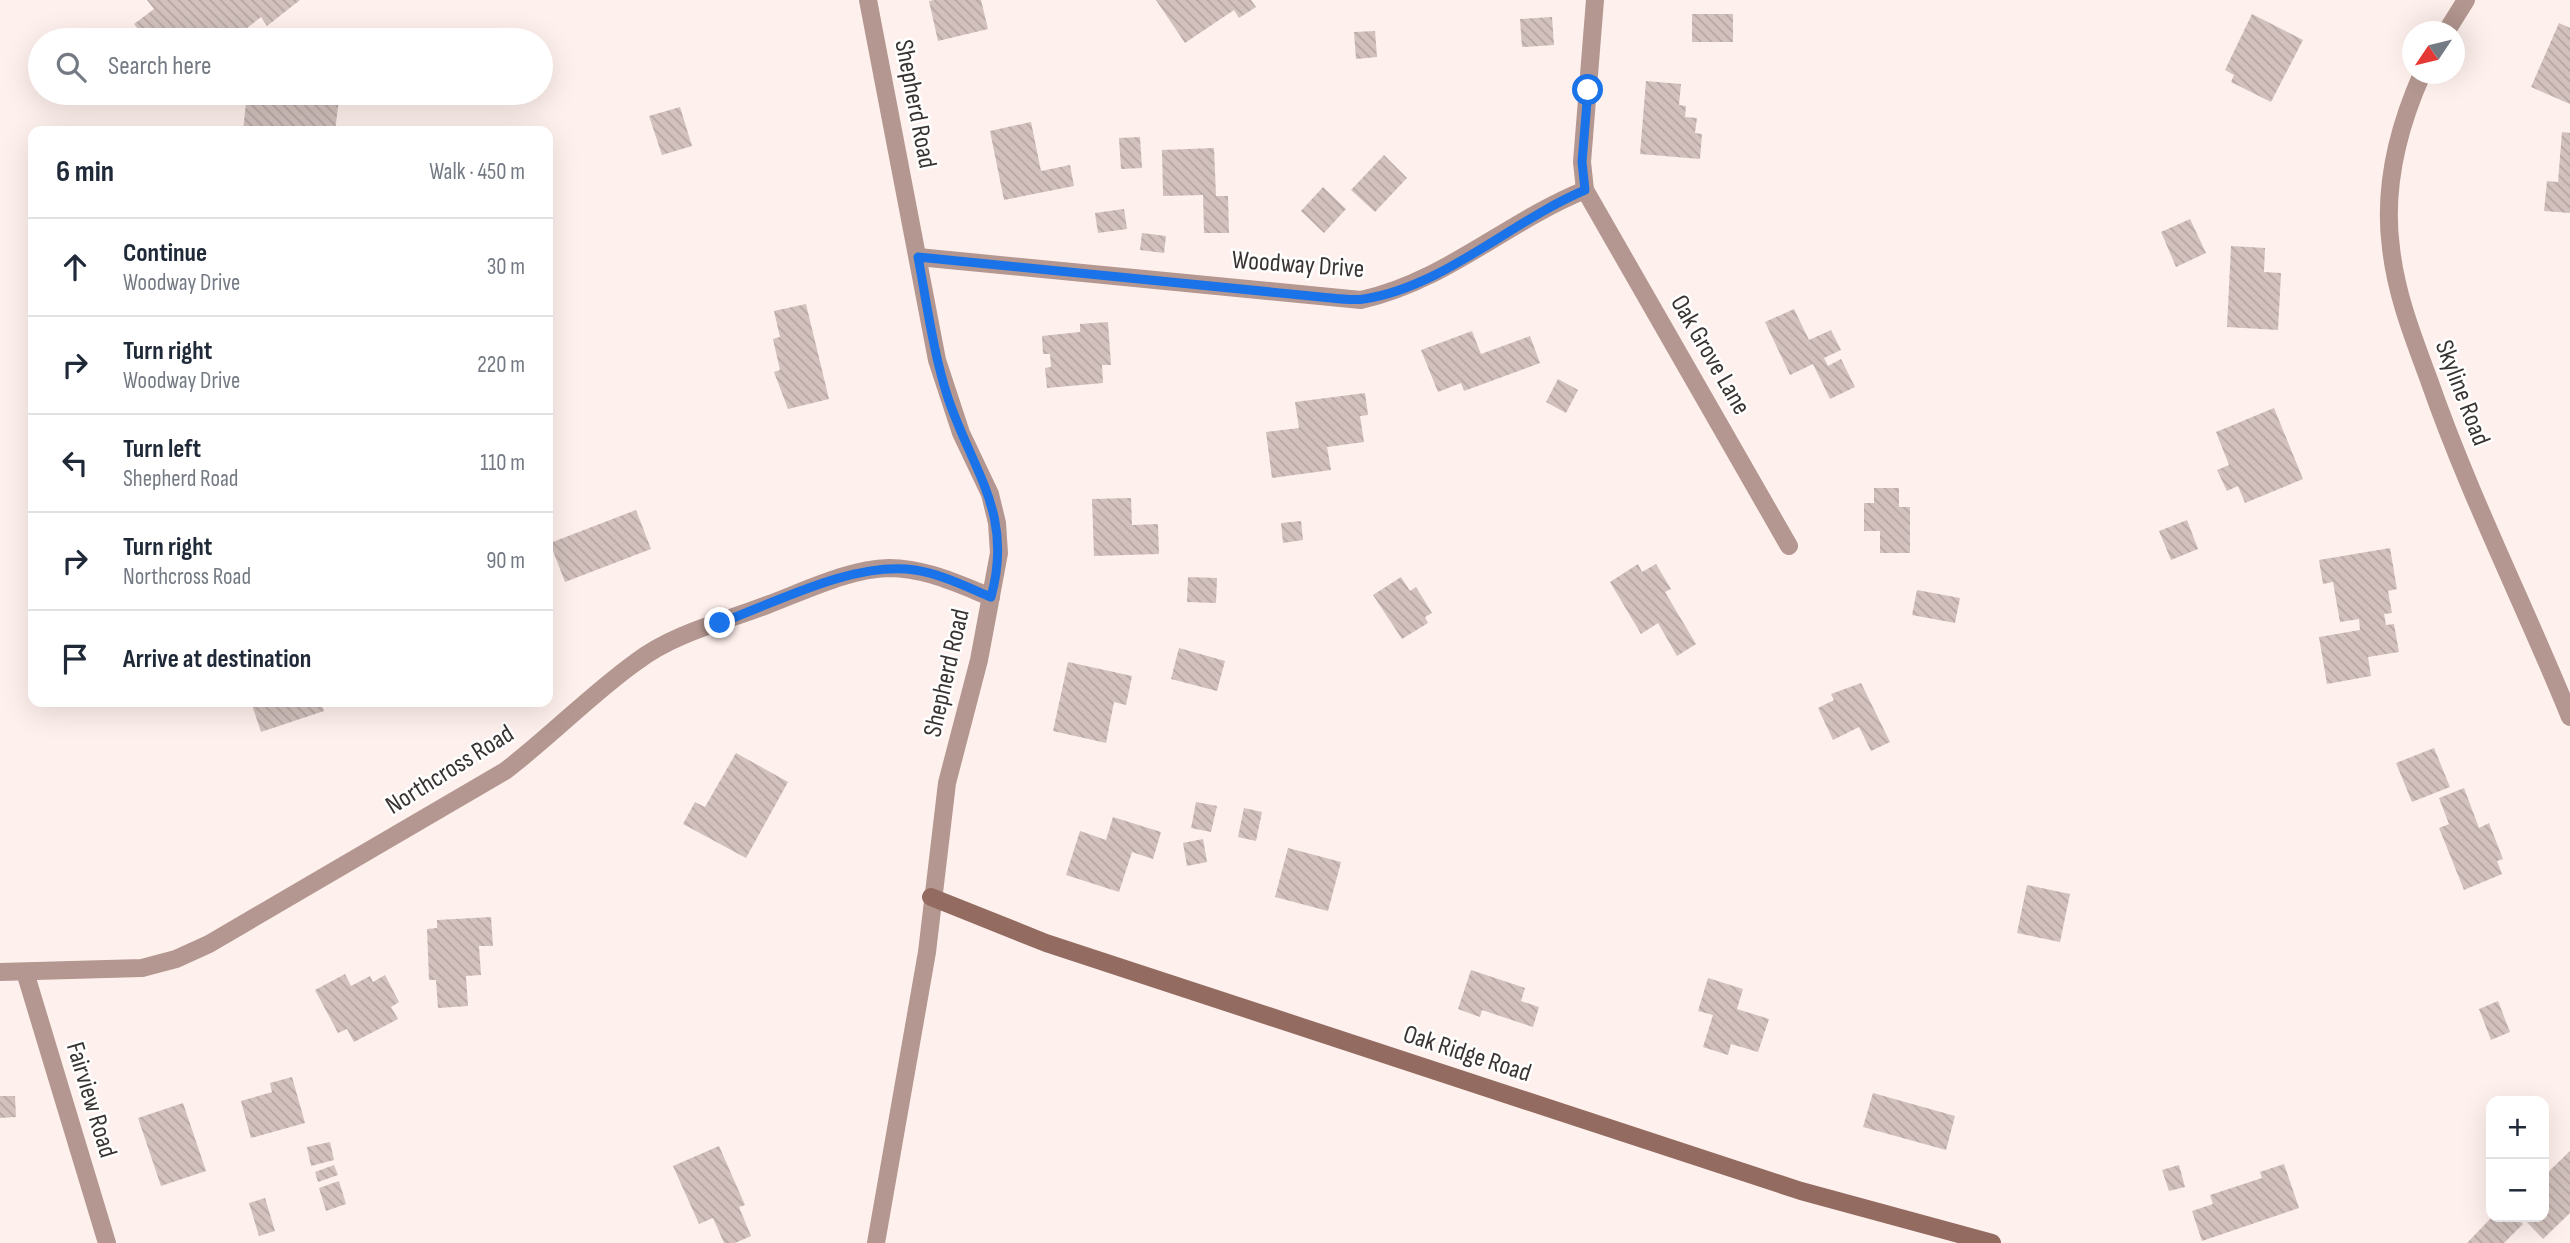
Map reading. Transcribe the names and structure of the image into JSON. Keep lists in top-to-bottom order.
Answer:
{
  "streets": {
    "street": [
      "Shepherd Road",
      "Woodway Drive",
      "Oak Grove Lane",
      "Skyline Road",
      "Northcross Road",
      "Oak Ridge Road",
      "Fairview Road"
    ]
  },
  "crossings": [
    ["Shepherd Road", "Woodway Drive"],
    ["Shepherd Road", "Northcross Road"],
    ["Shepherd Road", "Oak Ridge Road"],
    ["Woodway Drive", "Oak Grove Lane"],
    ["Northcross Road", "Fairview Road"]
  ],
  "north": "bottom left",
  "page": {
    "search": "Search here",
    "heading": ["6 min", "Walk · 450 m"],
    "list": [
      ["Continue", "Woodway Drive", "30 m"],
      ["Turn right", "Woodway Drive", "220 m"],
      ["Turn left", "Shepherd Road", "110 m"],
      ["Turn right", "Northcross Road", "90 m"],
      "Arrive at destination"
    ],
    "map_buttons": ["+", "−"]
  }
}
